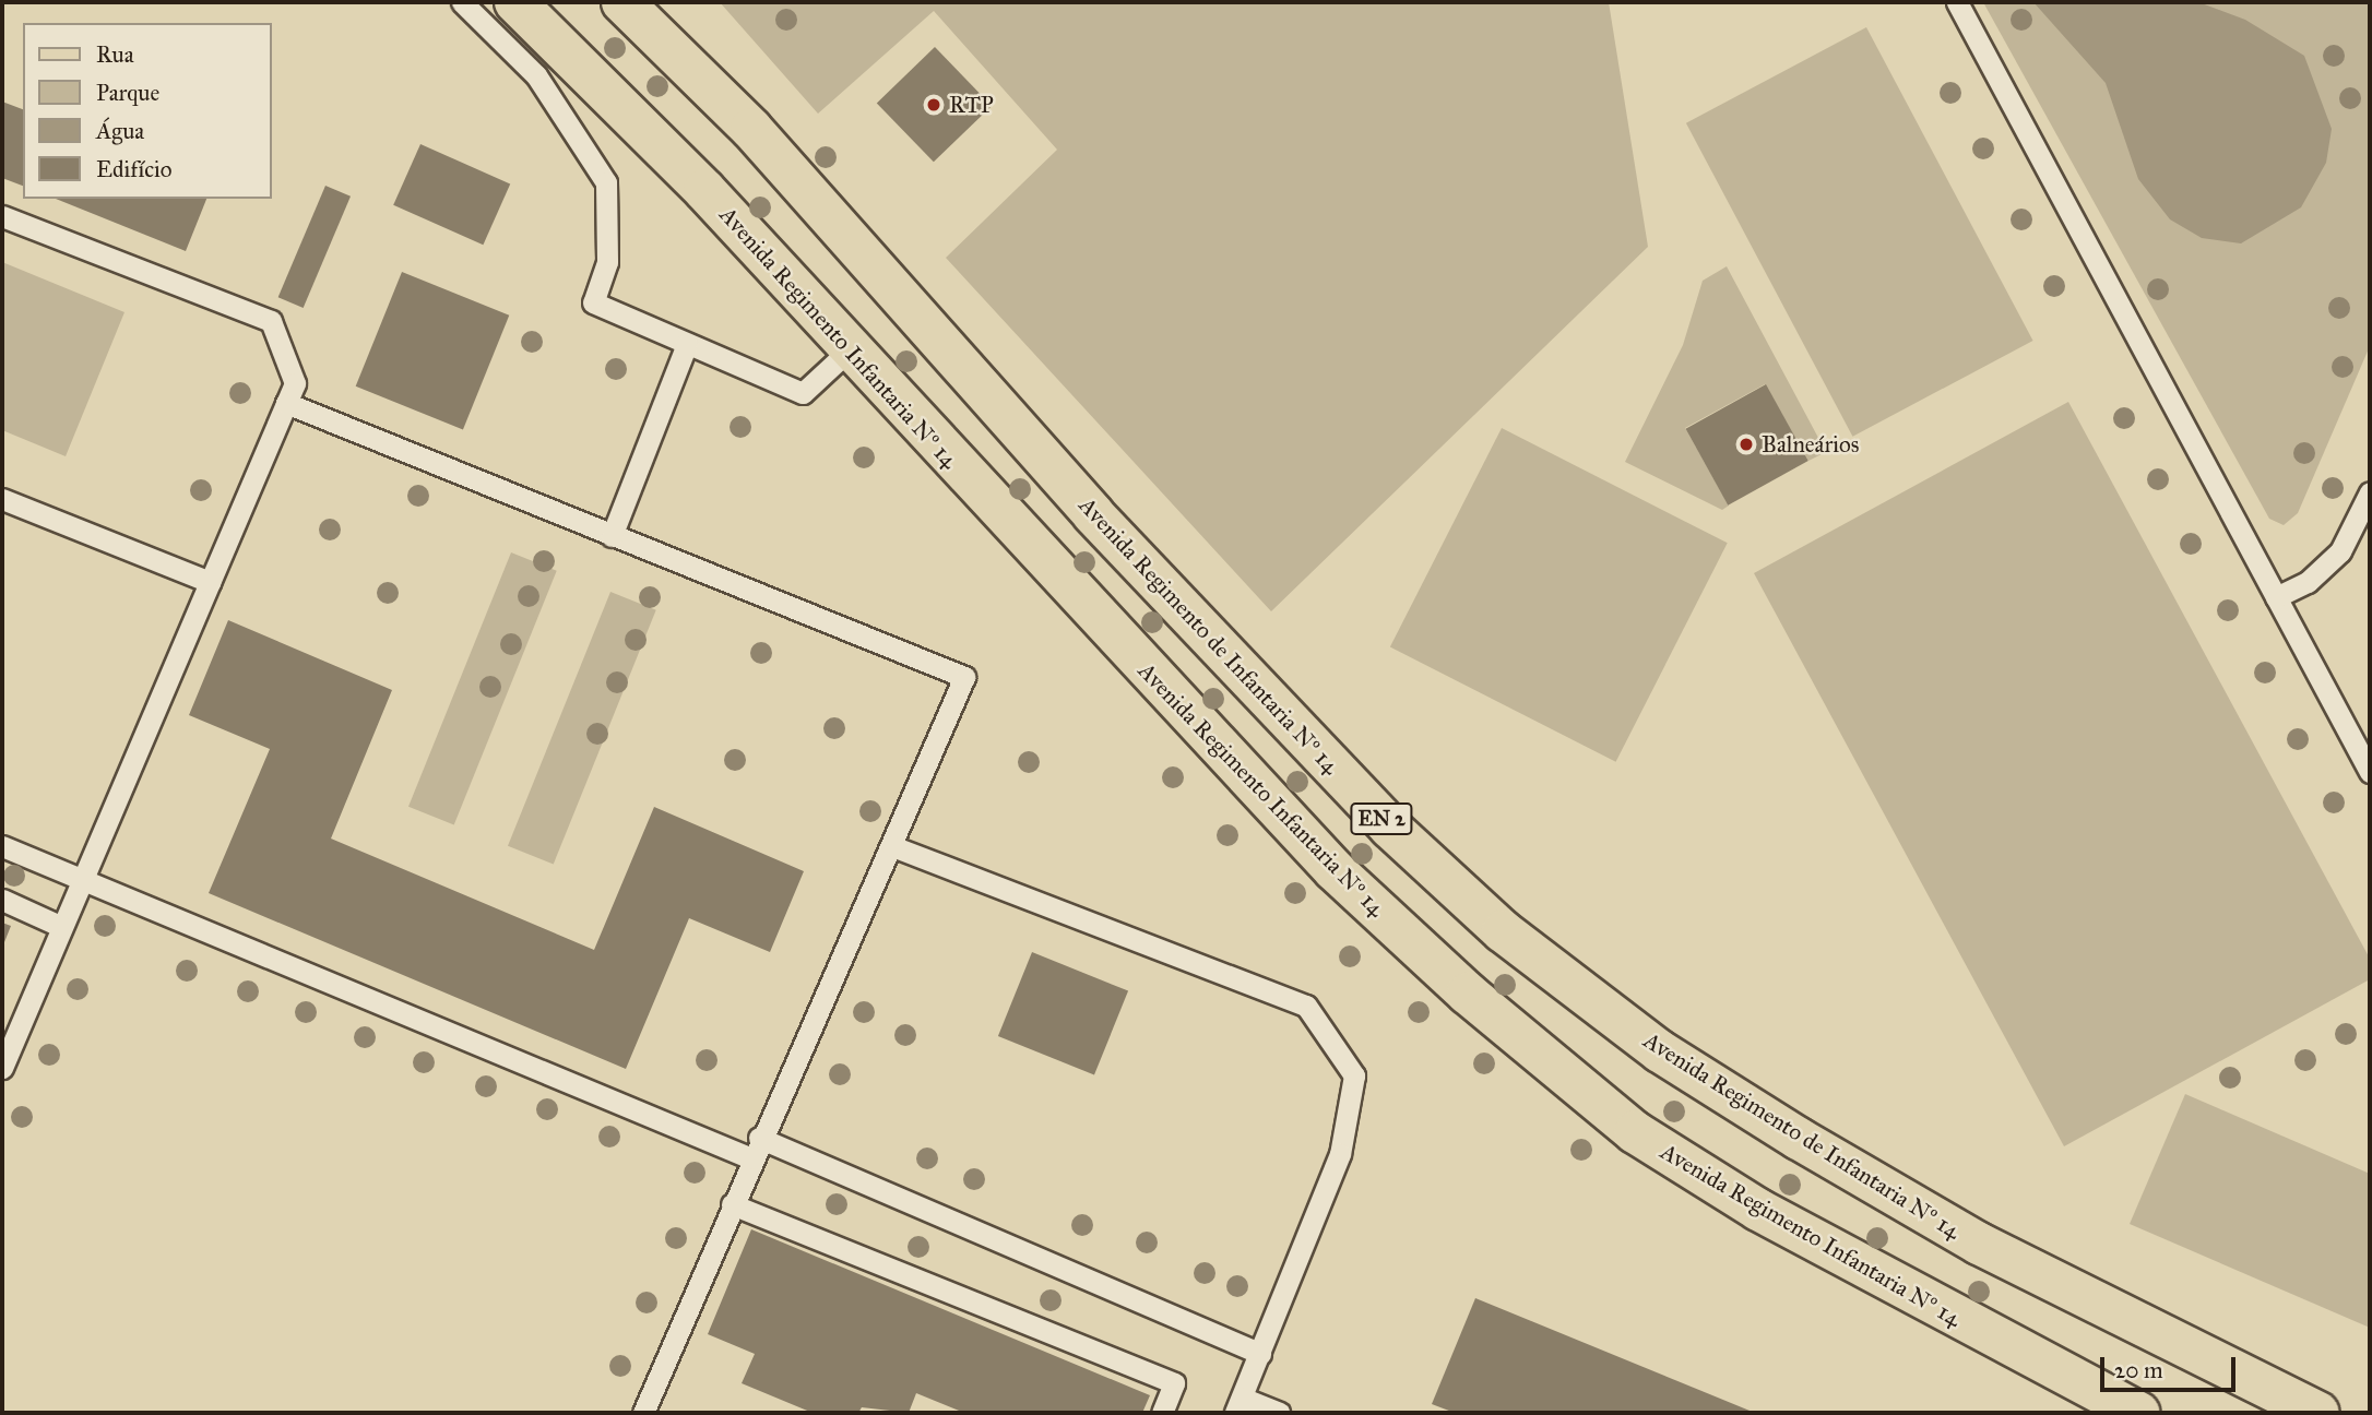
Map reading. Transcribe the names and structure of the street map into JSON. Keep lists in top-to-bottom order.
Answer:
{
  "streets": {
    "main road": ["Avenida Regimento Infantaria Nº 14", "Avenida Regimento de Infantaria Nº 14", "EN 2"]
  },
  "places": ["RTP", "Balneários"],
  "legend": [
    "Rua",
    "Parque",
    "Água",
    "Edifício"
  ],
  "scale_bar": "20 m"
}
